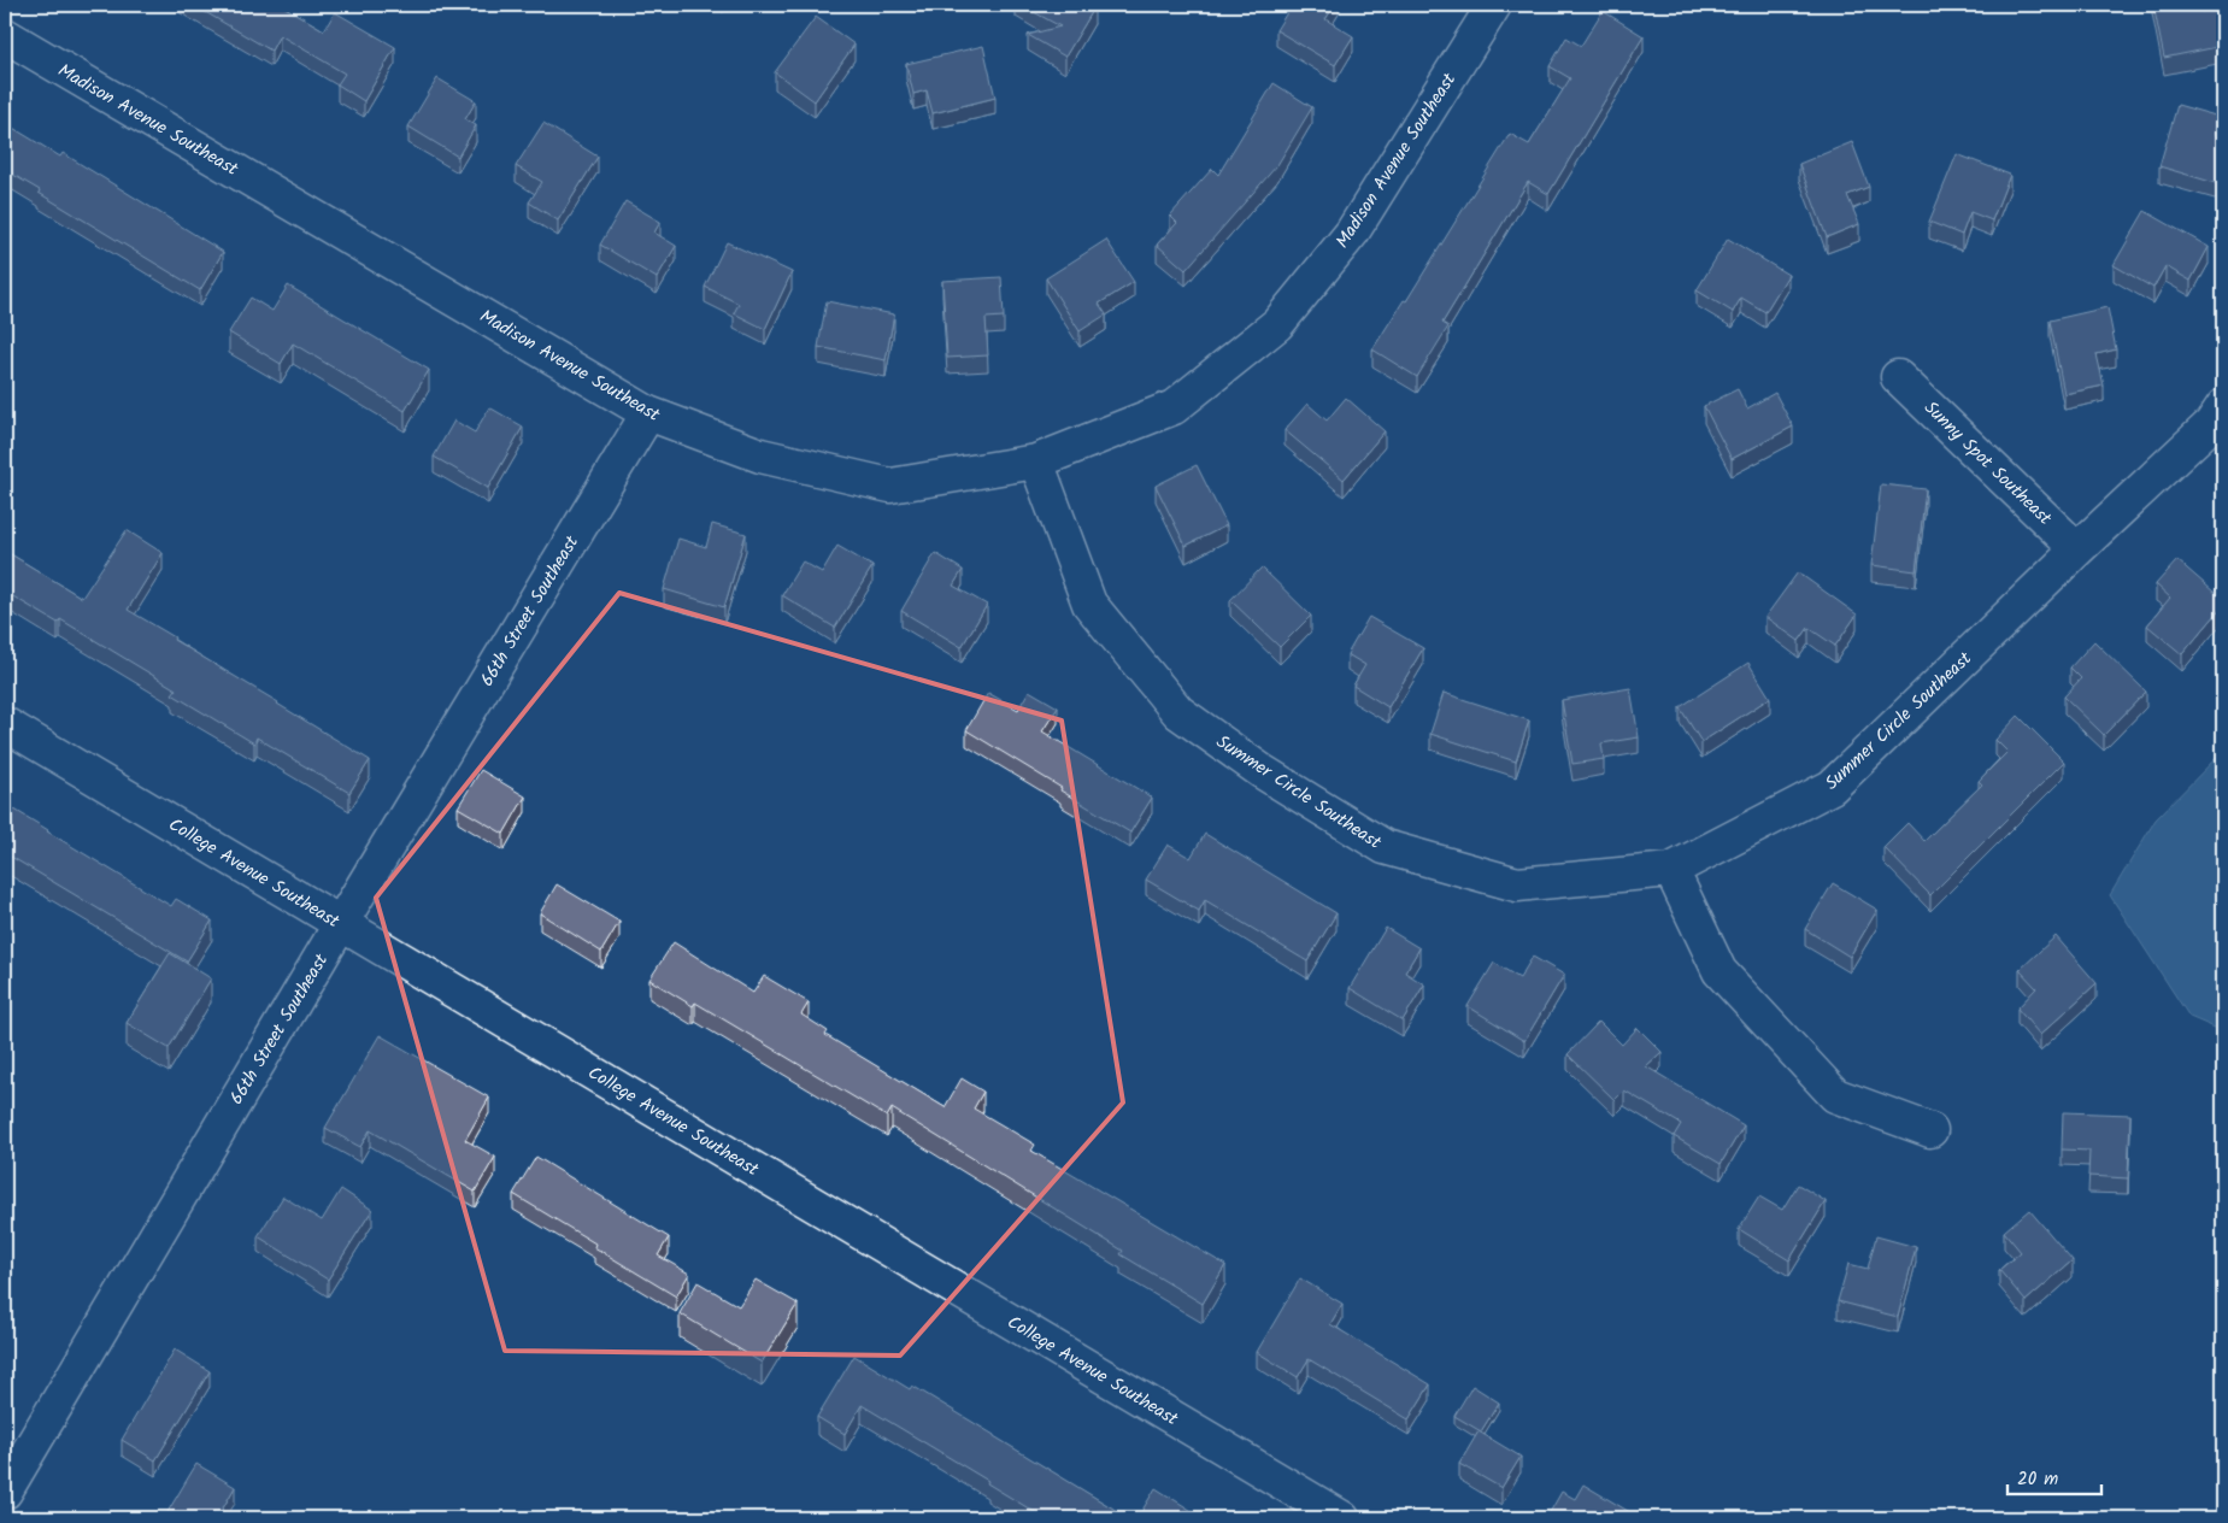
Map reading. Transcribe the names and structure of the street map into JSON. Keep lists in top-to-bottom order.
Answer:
{
  "streets": {
    "street": [
      "Madison Avenue Southeast",
      "Sunny Spot Southeast",
      "66th Street Southeast",
      "Summer Circle Southeast",
      "College Avenue Southeast"
    ]
  },
  "crossings": [
    ["Madison Avenue Southeast", "66th Street Southeast"],
    ["Madison Avenue Southeast", "Summer Circle Southeast"],
    ["Sunny Spot Southeast", "Summer Circle Southeast"],
    ["66th Street Southeast", "College Avenue Southeast"]
  ],
  "scale_bar": "20 m"
}
